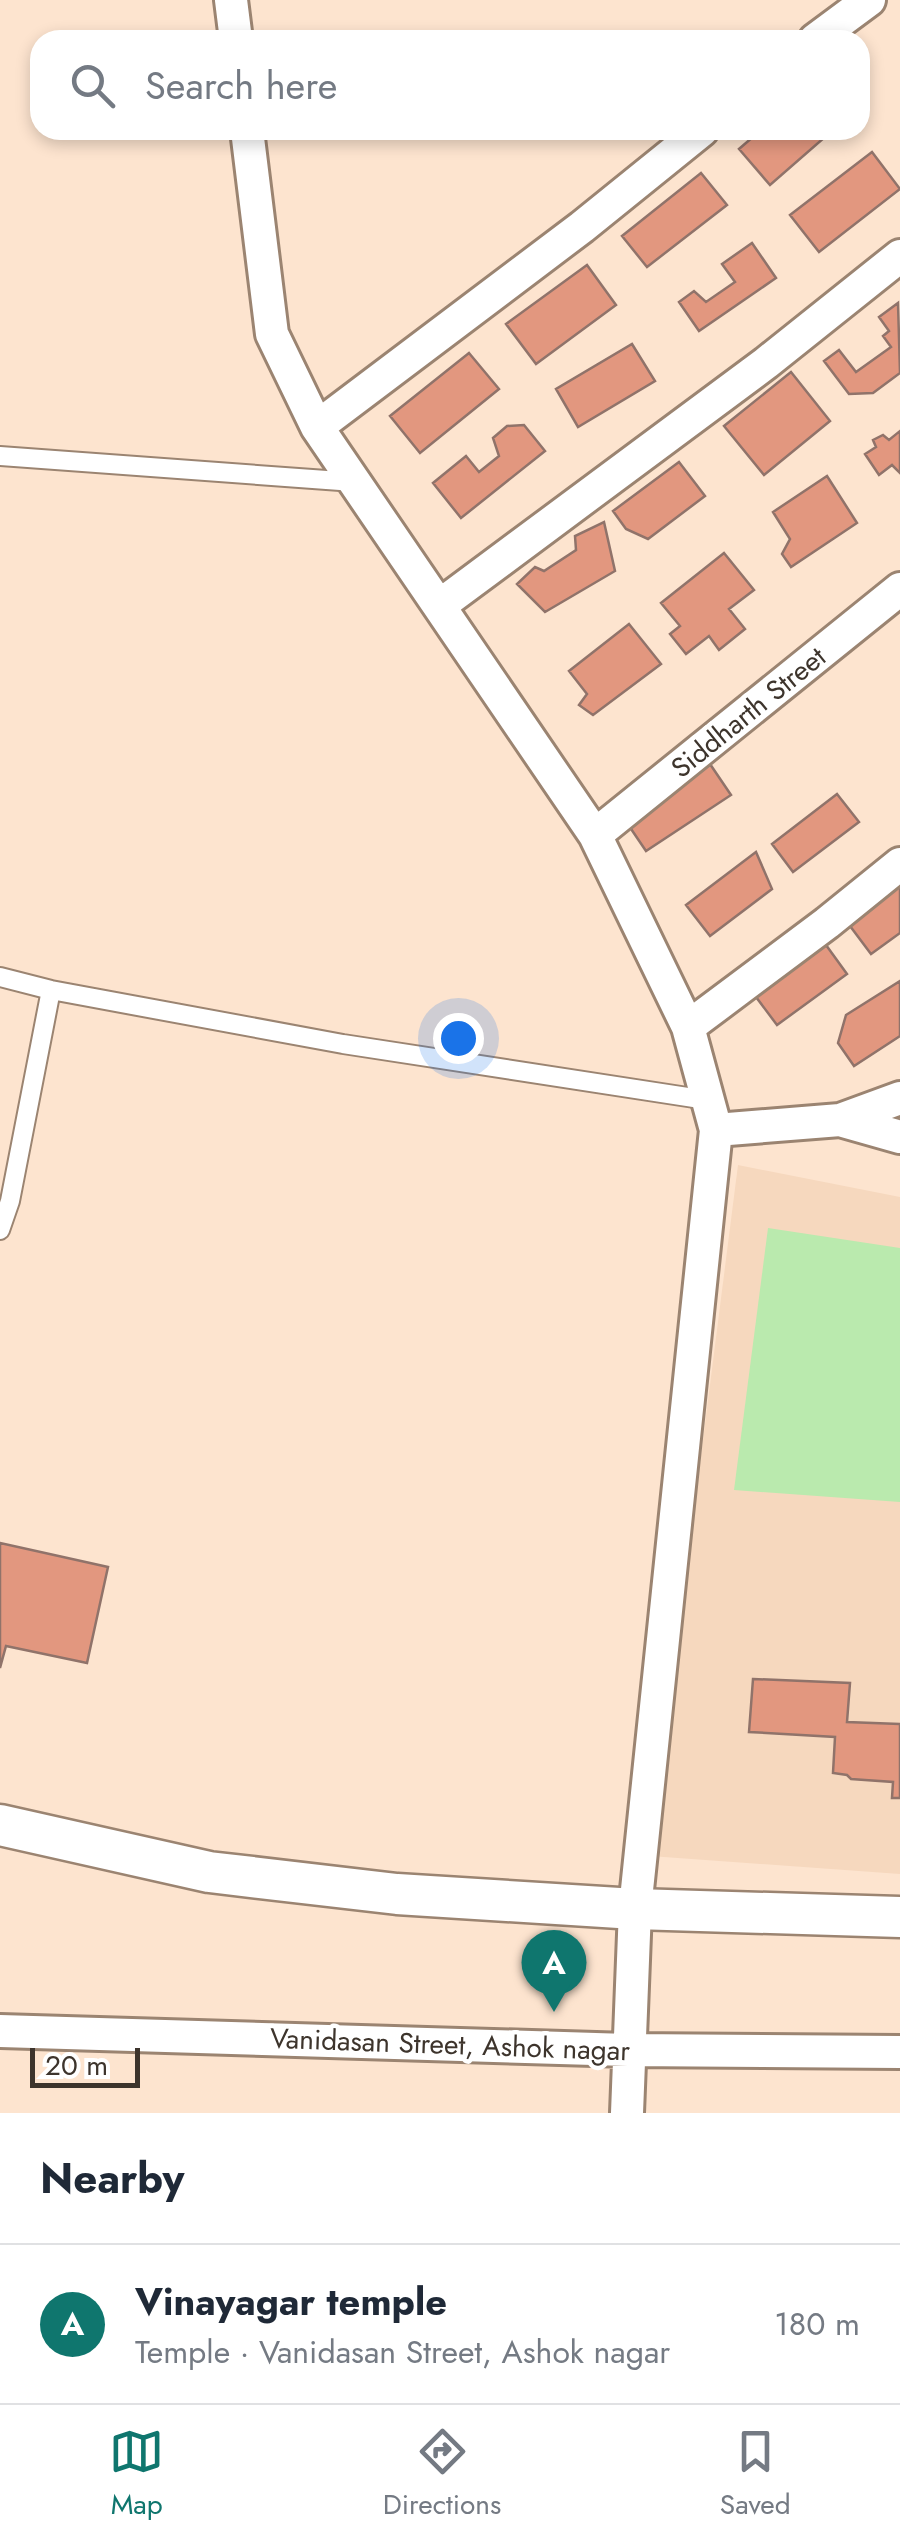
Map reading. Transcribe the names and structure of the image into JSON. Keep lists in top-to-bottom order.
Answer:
{
  "streets": {
    "street": ["Siddharth Street", "Vanidasan Street, Ashok nagar"]
  },
  "scale_bar": "20 m",
  "page": {
    "search": "Search here",
    "pins": "A",
    "scale": "20 m",
    "heading": "Nearby",
    "list": [
      {
        "mark": "A",
        "name": "Vinayagar temple",
        "note": "Temple · Vanidasan Street, Ashok nagar",
        "value": "180 m"
      }
    ],
    "nav": ["Map", "Directions", "Saved"]
  }
}
